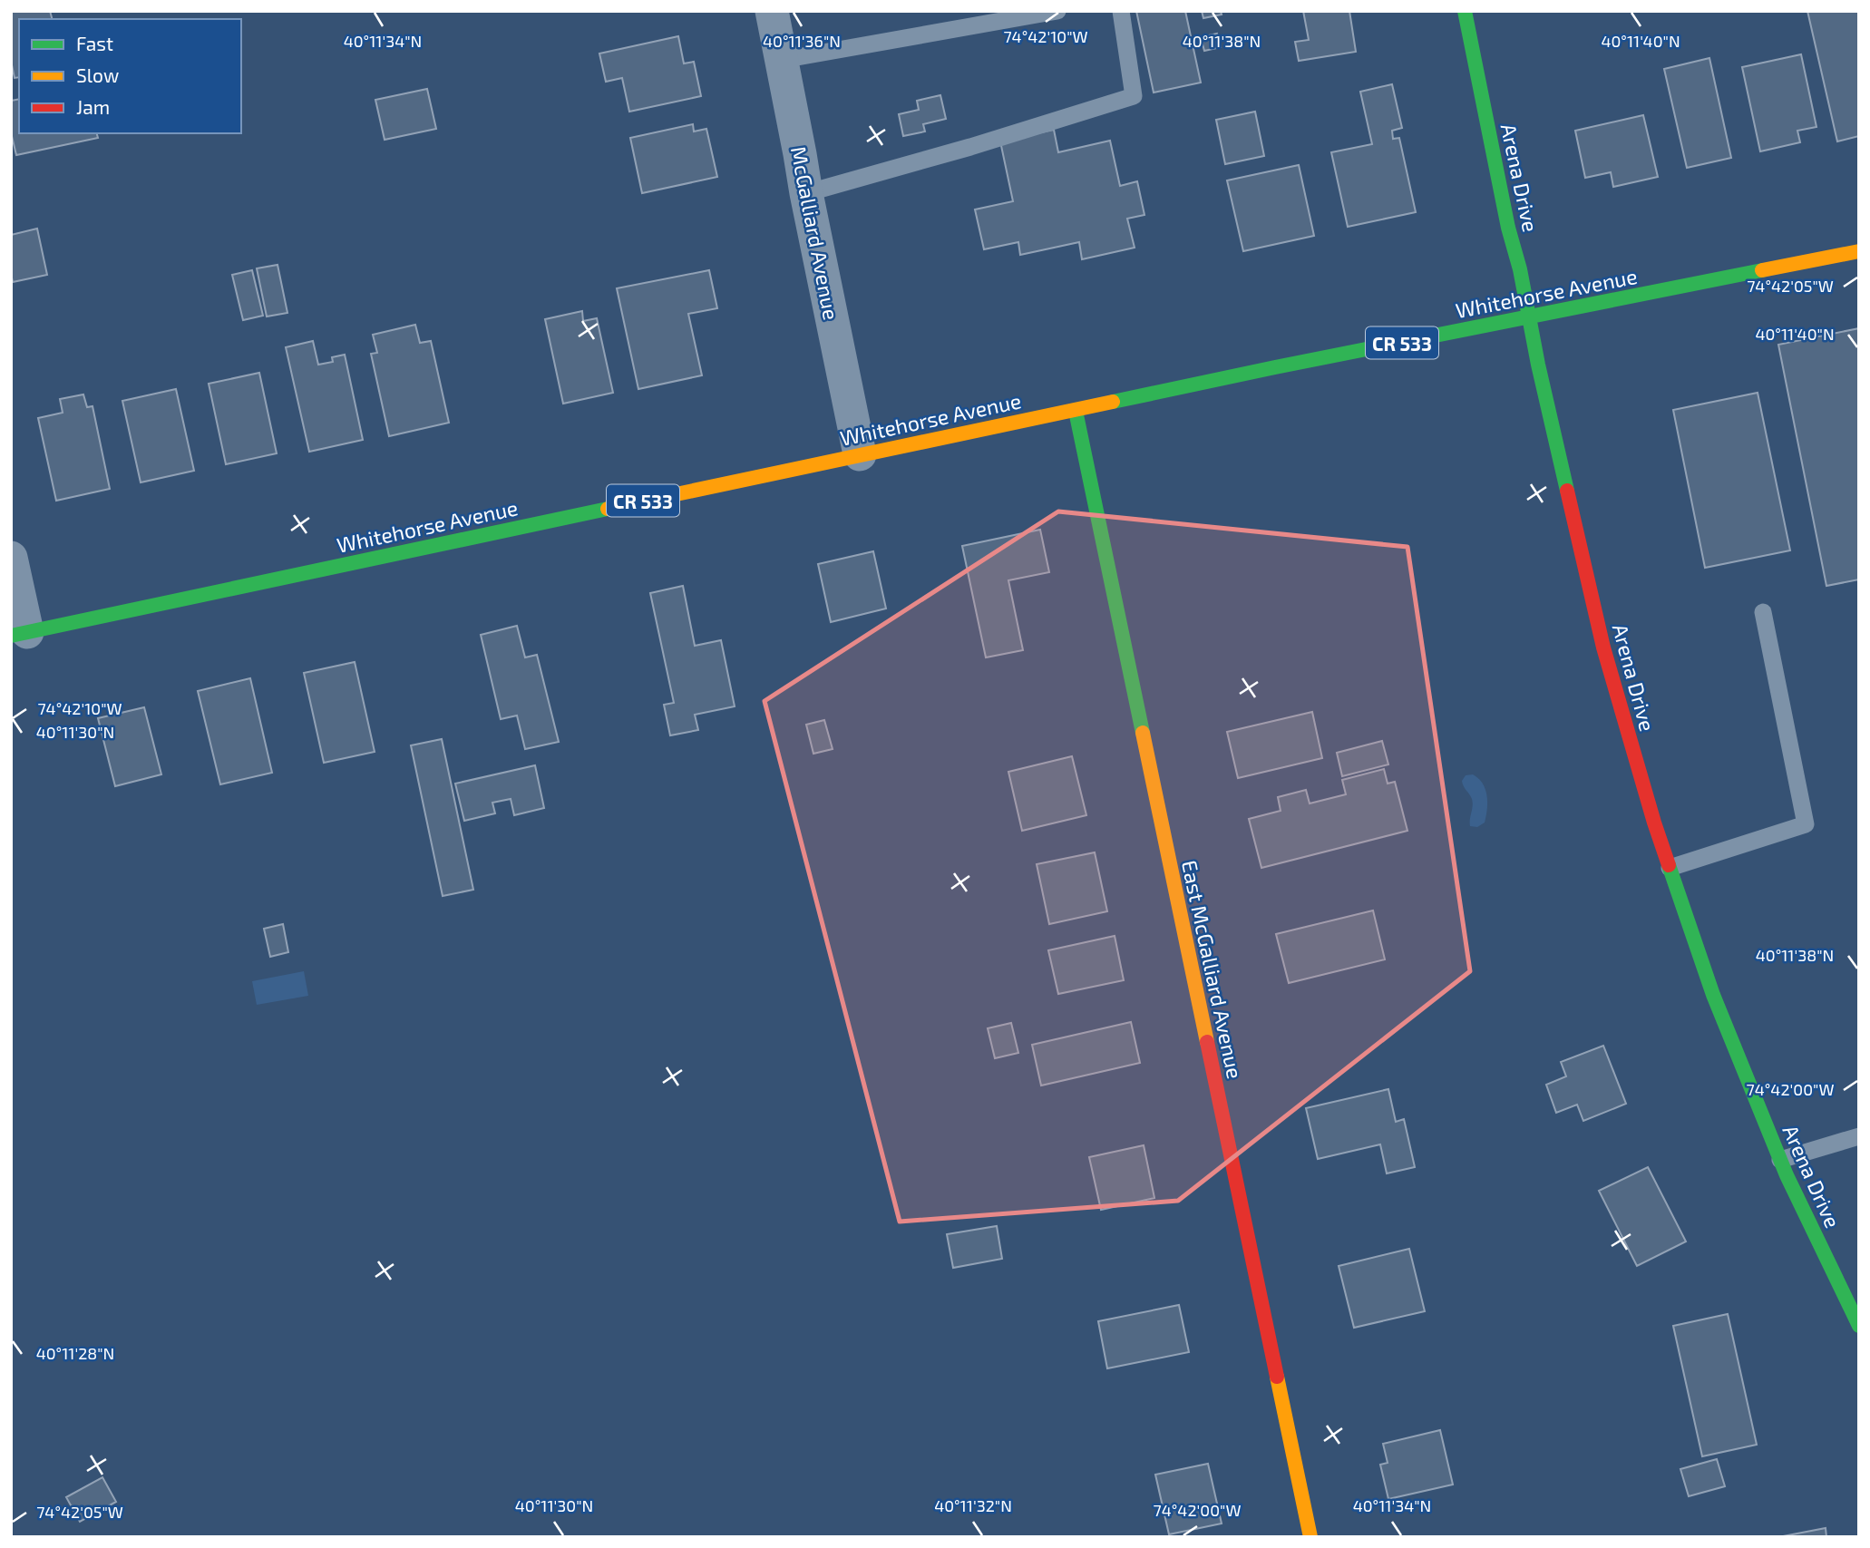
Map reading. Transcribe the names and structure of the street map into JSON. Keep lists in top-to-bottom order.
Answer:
{
  "streets": {
    "main road": [
      "Arena Drive",
      "Whitehorse Avenue",
      "CR 533",
      "East McGalliard Avenue"
    ],
    "street": ["McGalliard Avenue"]
  },
  "crossings": [
    ["Arena Drive", "Whitehorse Avenue"],
    ["McGalliard Avenue", "Whitehorse Avenue"],
    ["Whitehorse Avenue", "East McGalliard Avenue"]
  ],
  "legend": ["Fast", "Slow", "Jam"],
  "coordinates": [
    "74°42'10\"W",
    "40°11'34\"N",
    "40°11'36\"N",
    "40°11'38\"N",
    "40°11'40\"N",
    "74°42'05\"W",
    "40°11'30\"N",
    "74°42'00\"W",
    "40°11'28\"N",
    "40°11'32\"N"
  ]
}
